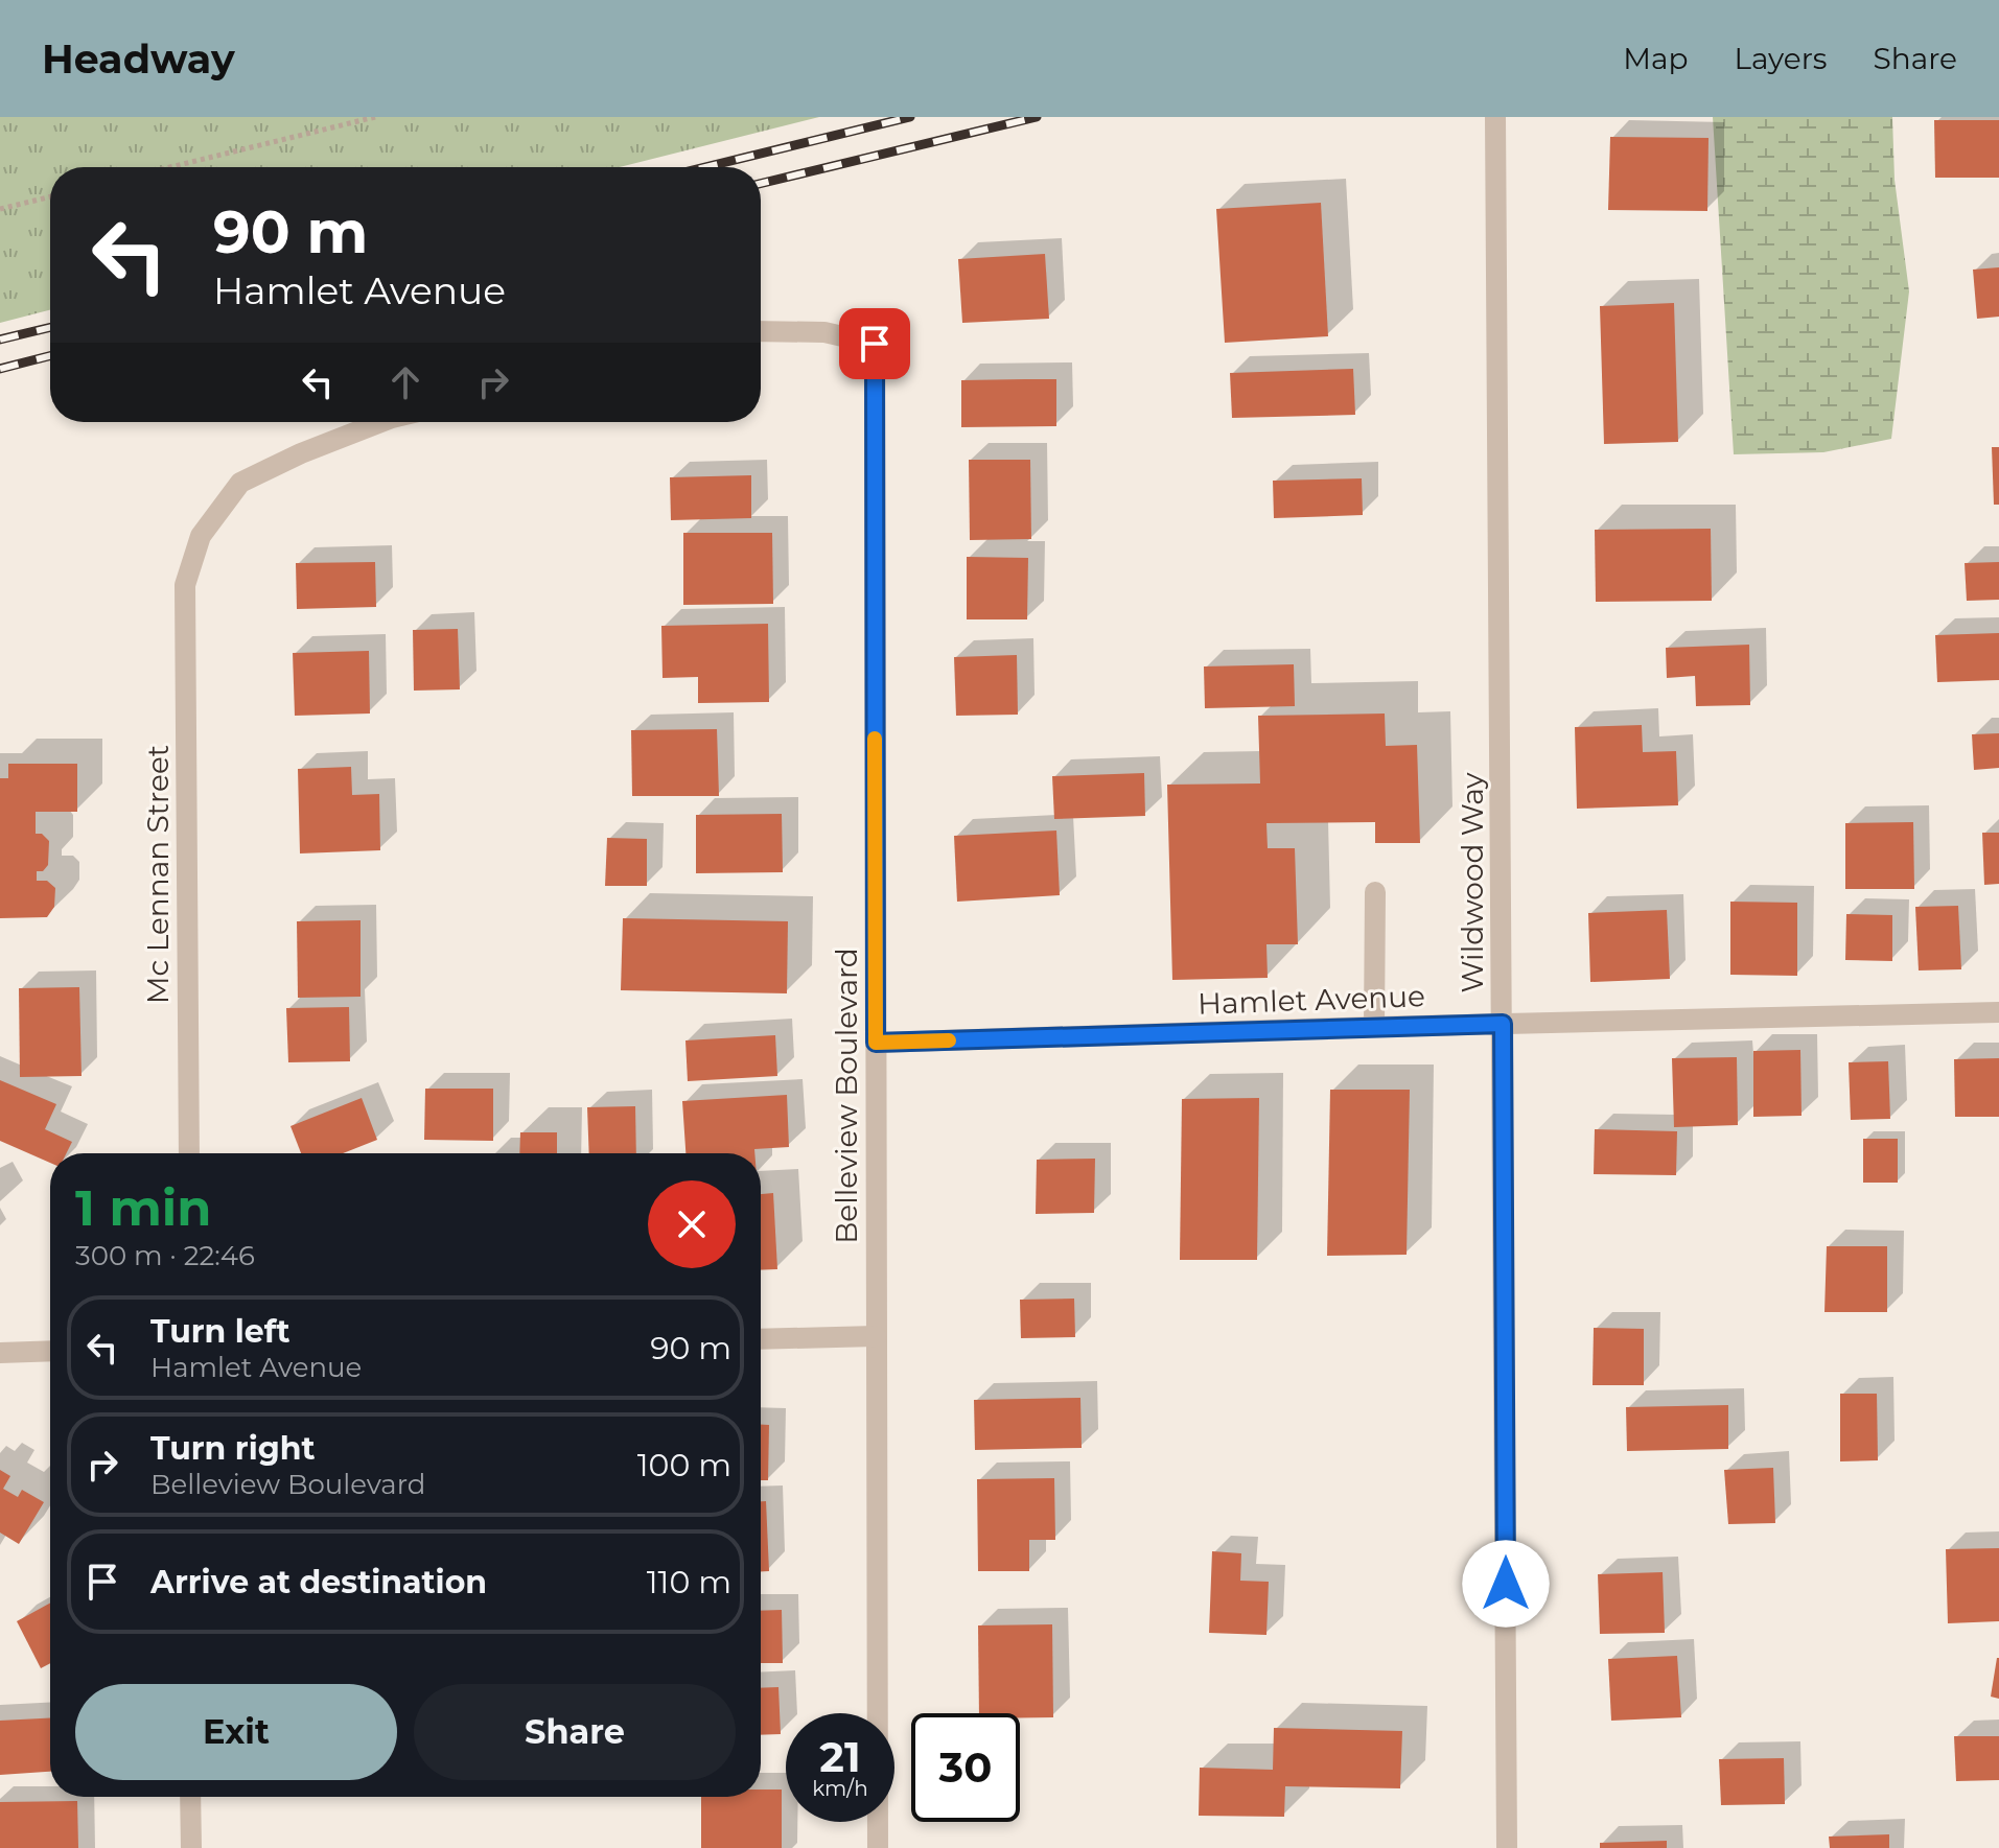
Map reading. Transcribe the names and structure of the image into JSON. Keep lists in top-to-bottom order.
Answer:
{
  "streets": {
    "street": [
      "Mc Lennan Street",
      "Wildwood Way",
      "Hamlet Avenue",
      "Belleview Boulevard"
    ]
  },
  "crossings": [
    ["Wildwood Way", "Hamlet Avenue"],
    ["Hamlet Avenue", "Belleview Boulevard"]
  ],
  "page": {
    "header": "Headway",
    "nav": ["Map", "Layers", "Share"],
    "turn": ["90 m", "Hamlet Avenue"],
    "heading": ["1 min", "300 m · 22:46"],
    "list": [
      {
        "name": "Turn left",
        "note": "Hamlet Avenue",
        "value": "90 m"
      },
      {
        "name": "Turn right",
        "note": "Belleview Boulevard",
        "value": "100 m"
      },
      {
        "name": "Arrive at destination",
        "value": "110 m"
      }
    ],
    "buttons": ["Exit", "Share"],
    "speed": "21 km/h",
    "limit": "30"
  }
}
